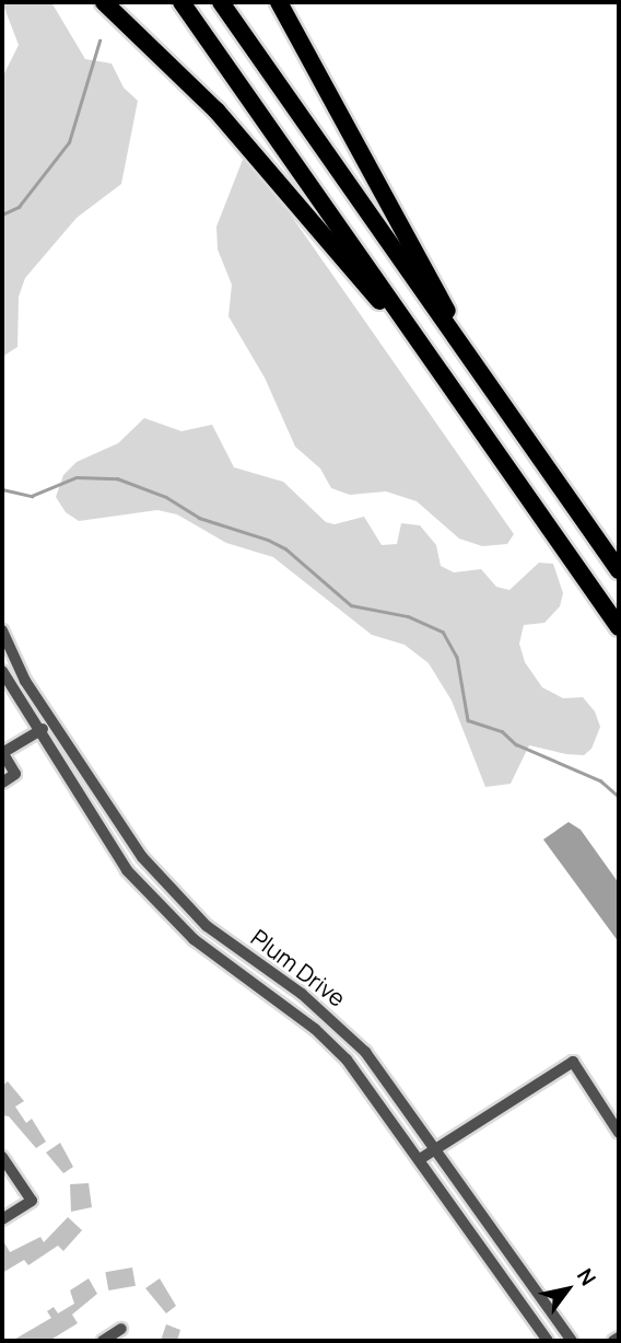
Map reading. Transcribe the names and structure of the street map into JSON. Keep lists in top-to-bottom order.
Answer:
{
  "streets": {
    "street": ["Plum Drive"]
  },
  "north": "top right"
}
